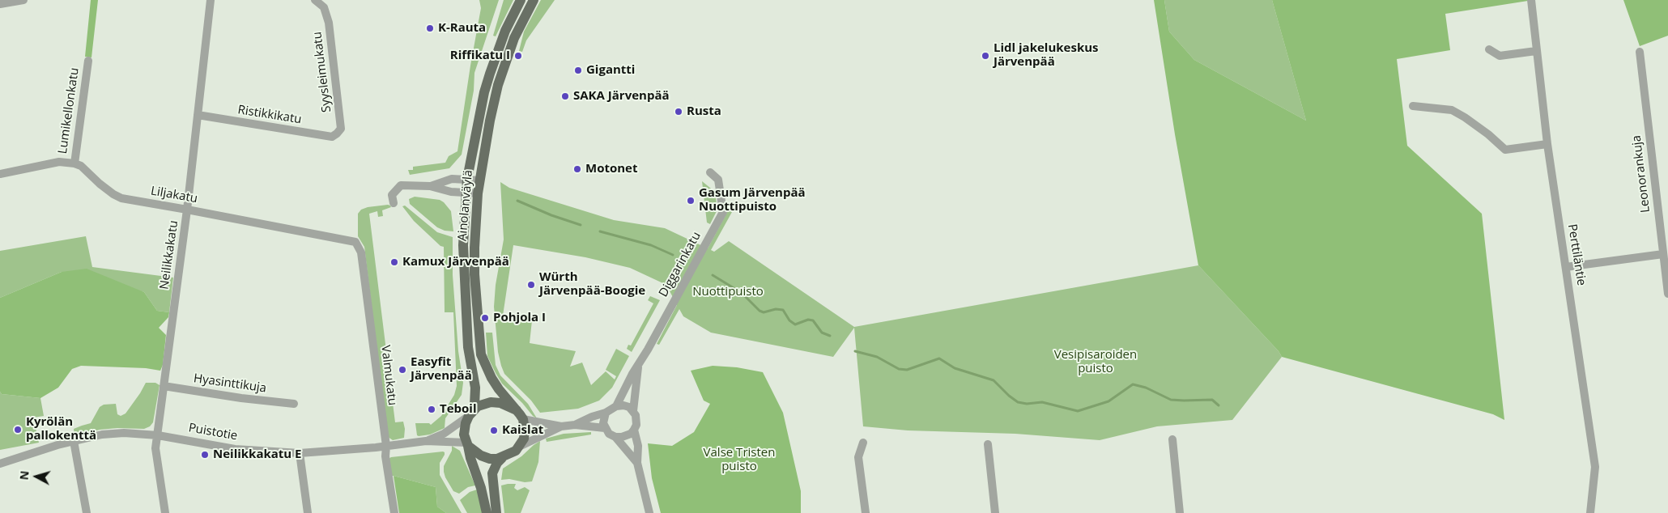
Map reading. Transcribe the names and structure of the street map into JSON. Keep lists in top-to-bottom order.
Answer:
{
  "streets": {
    "main road": ["Ainolanväylä"],
    "street": [
      "Syysleimukatu",
      "Lumikellonkatu",
      "Ristikkikatu",
      "Leonorankuja",
      "Liljakatu",
      "Neilikkakatu",
      "Perttiläntie",
      "Diggarinkatu",
      "Valmukatu",
      "Hyasinttikuja",
      "Puistotie"
    ]
  },
  "crossings": [
    ["Syysleimukatu", "Ristikkikatu"],
    ["Lumikellonkatu", "Liljakatu"],
    ["Ristikkikatu", "Neilikkakatu"],
    ["Liljakatu", "Neilikkakatu"],
    ["Liljakatu", "Valmukatu"],
    ["Ainolanväylä", "Puistotie"],
    ["Neilikkakatu", "Hyasinttikuja"],
    ["Neilikkakatu", "Puistotie"],
    ["Valmukatu", "Puistotie"]
  ],
  "parks": ["Nuottipuisto", "Vesipisaroiden puisto", "Valse Tristen puisto"],
  "places": [
    "K-Rauta",
    "Riffikatu I",
    "Lidl jakelukeskus Järvenpää",
    "Gigantti",
    "SAKA Järvenpää",
    "Rusta",
    "Motonet",
    "Gasum Järvenpää Nuottipuisto",
    "Kamux Järvenpää",
    "Würth Järvenpää-Boogie",
    "Pohjola I",
    "Easyfit Järvenpää",
    "Teboil",
    "Kyrölän pallokenttä",
    "Kaislat",
    "Neilikkakatu E"
  ],
  "north": "left"
}
